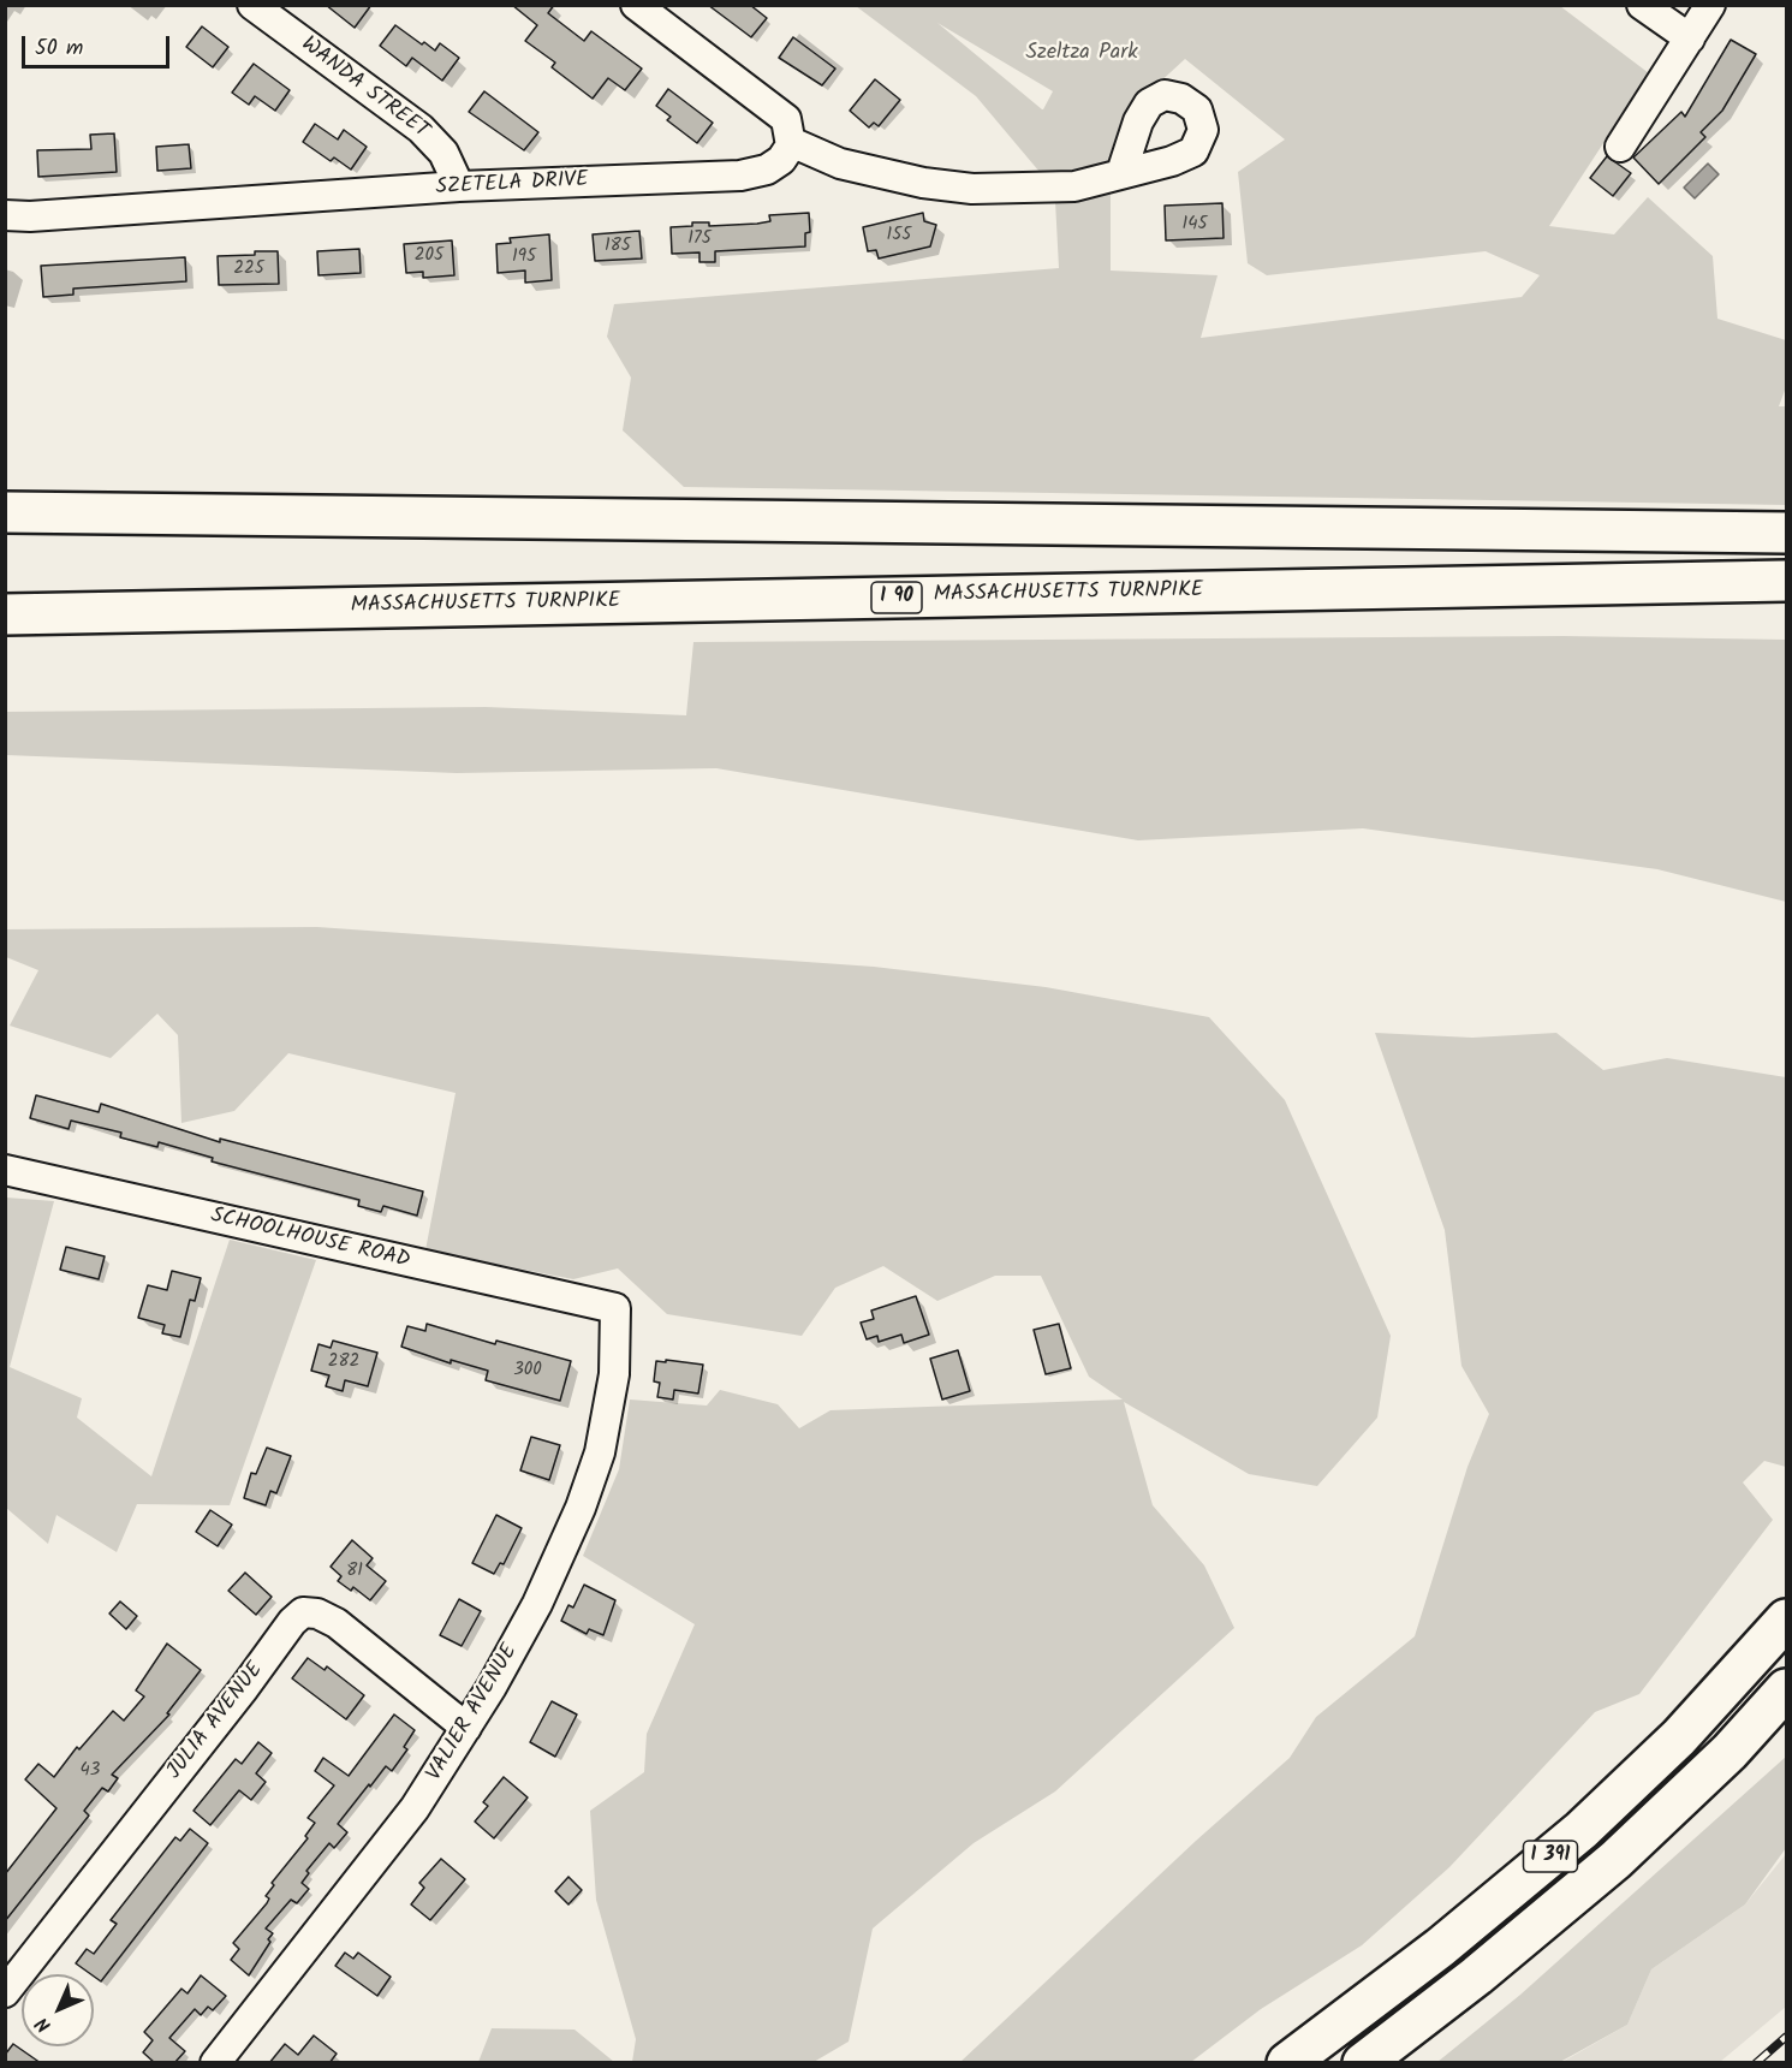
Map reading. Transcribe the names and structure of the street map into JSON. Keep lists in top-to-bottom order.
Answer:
{
  "streets": {
    "highway": ["MASSACHUSETTS TURNPIKE", "I 90", "I 391"],
    "street": [
      "WANDA STREET",
      "SZETELA DRIVE",
      "SCHOOLHOUSE ROAD",
      "VALIER AVENUE",
      "JULIA AVENUE"
    ]
  },
  "crossings": [
    ["WANDA STREET", "SZETELA DRIVE"],
    ["SCHOOLHOUSE ROAD", "VALIER AVENUE"],
    ["VALIER AVENUE", "JULIA AVENUE"]
  ],
  "parks": ["Szeltza Park"],
  "house_numbers": [
    "145",
    "155",
    "175",
    "185",
    "205",
    "195",
    "225",
    "282",
    "300",
    "81",
    "43"
  ],
  "scale_bar": "50 m",
  "north": "bottom left"
}
